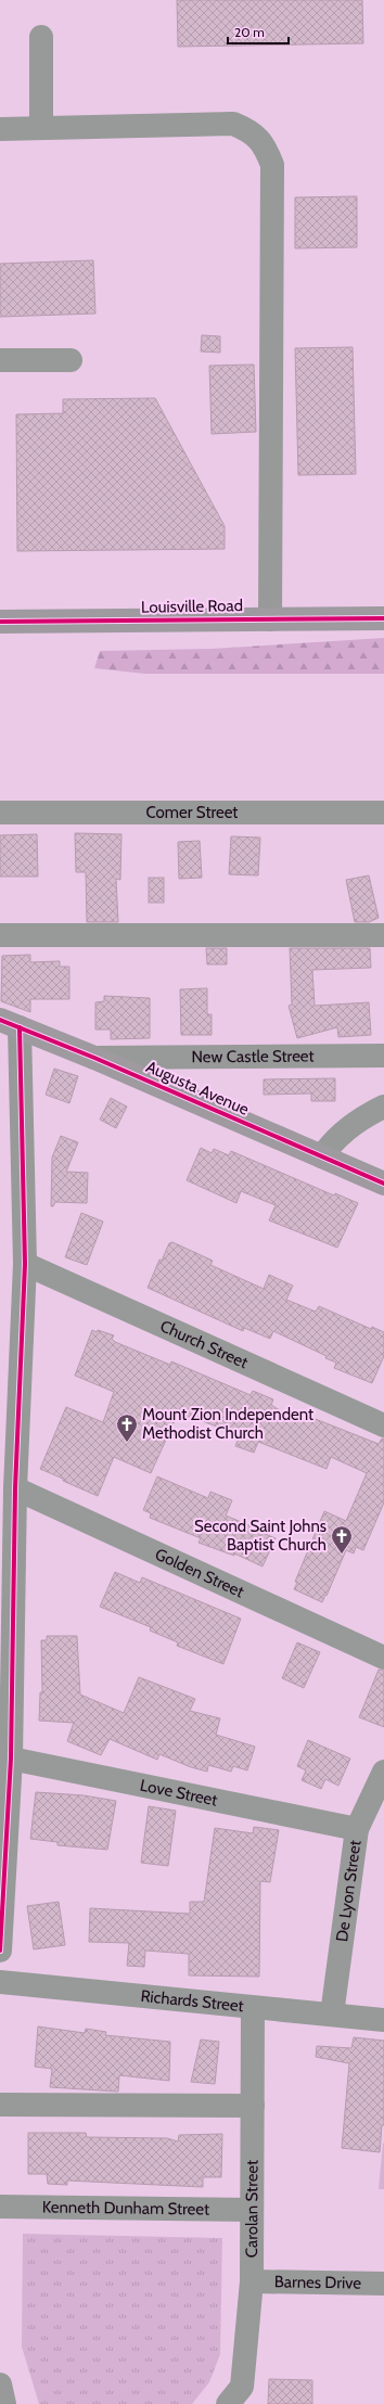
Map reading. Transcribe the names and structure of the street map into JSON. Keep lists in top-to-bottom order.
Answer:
{
  "streets": {
    "main road": ["Louisville Road", "Augusta Avenue"],
    "street": [
      "Comer Street",
      "New Castle Street",
      "Church Street",
      "Golden Street",
      "Love Street",
      "De Lyon Street",
      "Richards Street",
      "Kenneth Dunham Street",
      "Carolan Street",
      "Barnes Drive"
    ]
  },
  "crossings": [
    ["New Castle Street", "Augusta Avenue"],
    ["Love Street", "De Lyon Street"],
    ["De Lyon Street", "Richards Street"],
    ["Richards Street", "Carolan Street"],
    ["Kenneth Dunham Street", "Carolan Street"],
    ["Carolan Street", "Barnes Drive"]
  ],
  "places": {
    "church": ["Mount Zion Independent Methodist Church", "Second Saint Johns Baptist Church"]
  },
  "scale_bar": "20 m"
}
